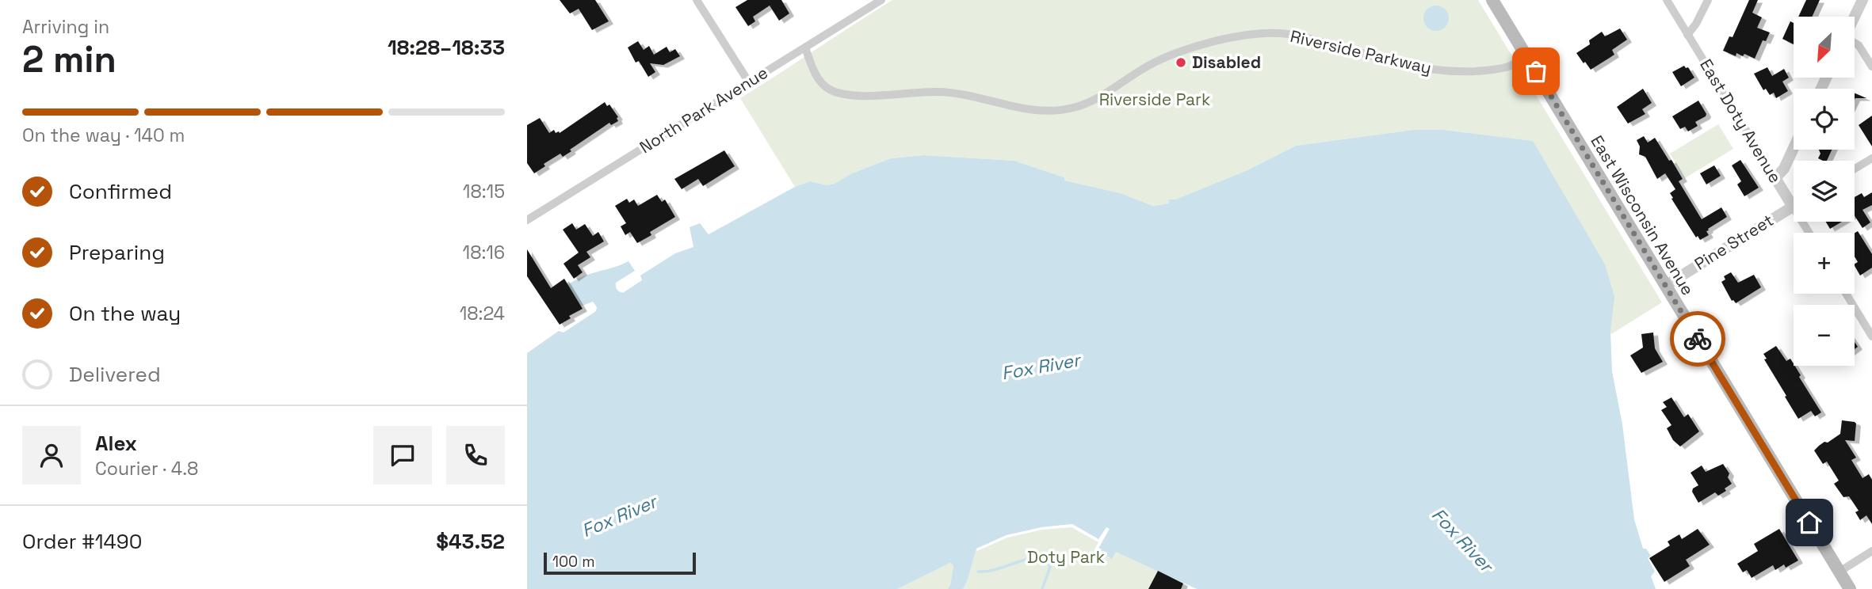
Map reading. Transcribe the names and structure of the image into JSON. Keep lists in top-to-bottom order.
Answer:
{
  "streets": {
    "main road": ["East Wisconsin Avenue"],
    "street": [
      "Riverside Parkway",
      "North Park Avenue",
      "East Doty Avenue",
      "Pine Street"
    ]
  },
  "crossings": [
    ["Riverside Parkway", "North Park Avenue"],
    ["Riverside Parkway", "East Wisconsin Avenue"],
    ["East Doty Avenue", "Pine Street"],
    ["East Wisconsin Avenue", "Pine Street"]
  ],
  "water": ["Fox River"],
  "parks": ["Riverside Park", "Doty Park"],
  "places": ["Disabled"],
  "scale_bar": "100 m",
  "north": "bottom left",
  "page": {
    "heading": ["2 min", "Arriving in", "18:28–18:33"],
    "panel": [
      "Alex",
      "Courier · 4.8",
      "Order #1490",
      "$43.52"
    ],
    "map_buttons": ["+", "−"],
    "bar": "On the way · 140 m",
    "list": [
      ["Confirmed", "18:15"],
      ["Preparing", "18:16"],
      ["On the way", "18:24"],
      "Delivered"
    ],
    "scale": "100 m"
  }
}
